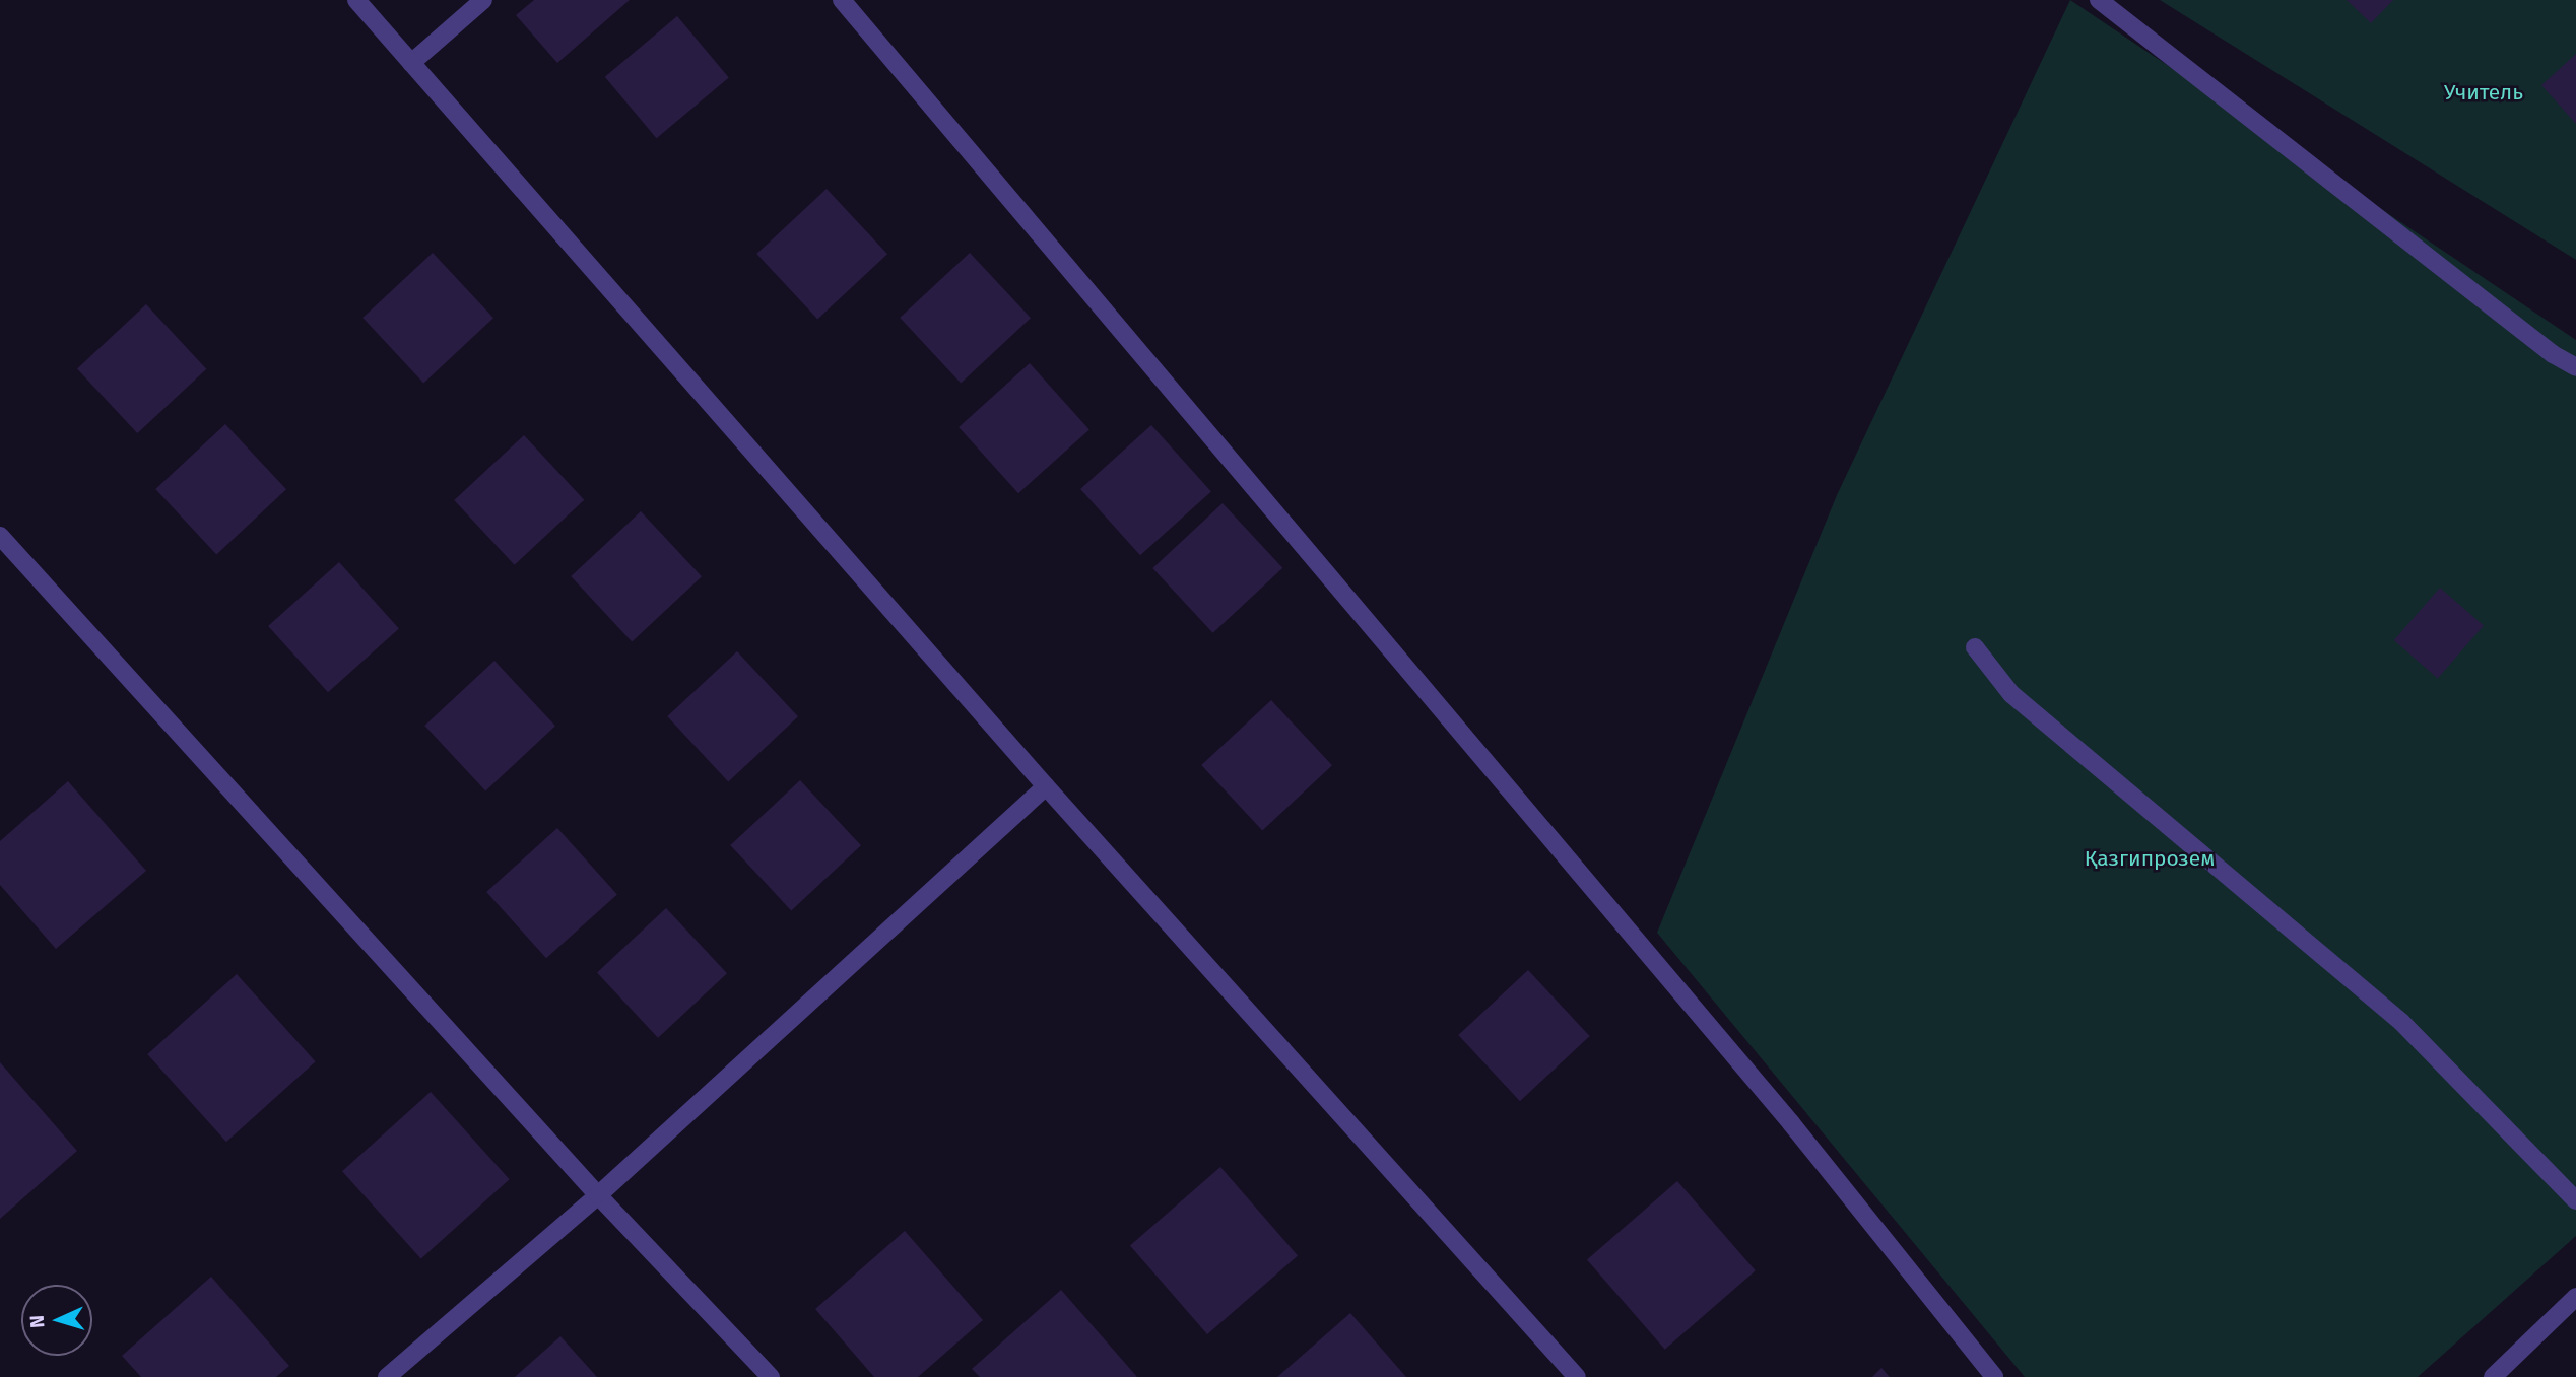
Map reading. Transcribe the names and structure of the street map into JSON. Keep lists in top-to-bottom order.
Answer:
{
  "parks": ["Учитель", "Қазгипрозем"],
  "north": "left"
}
